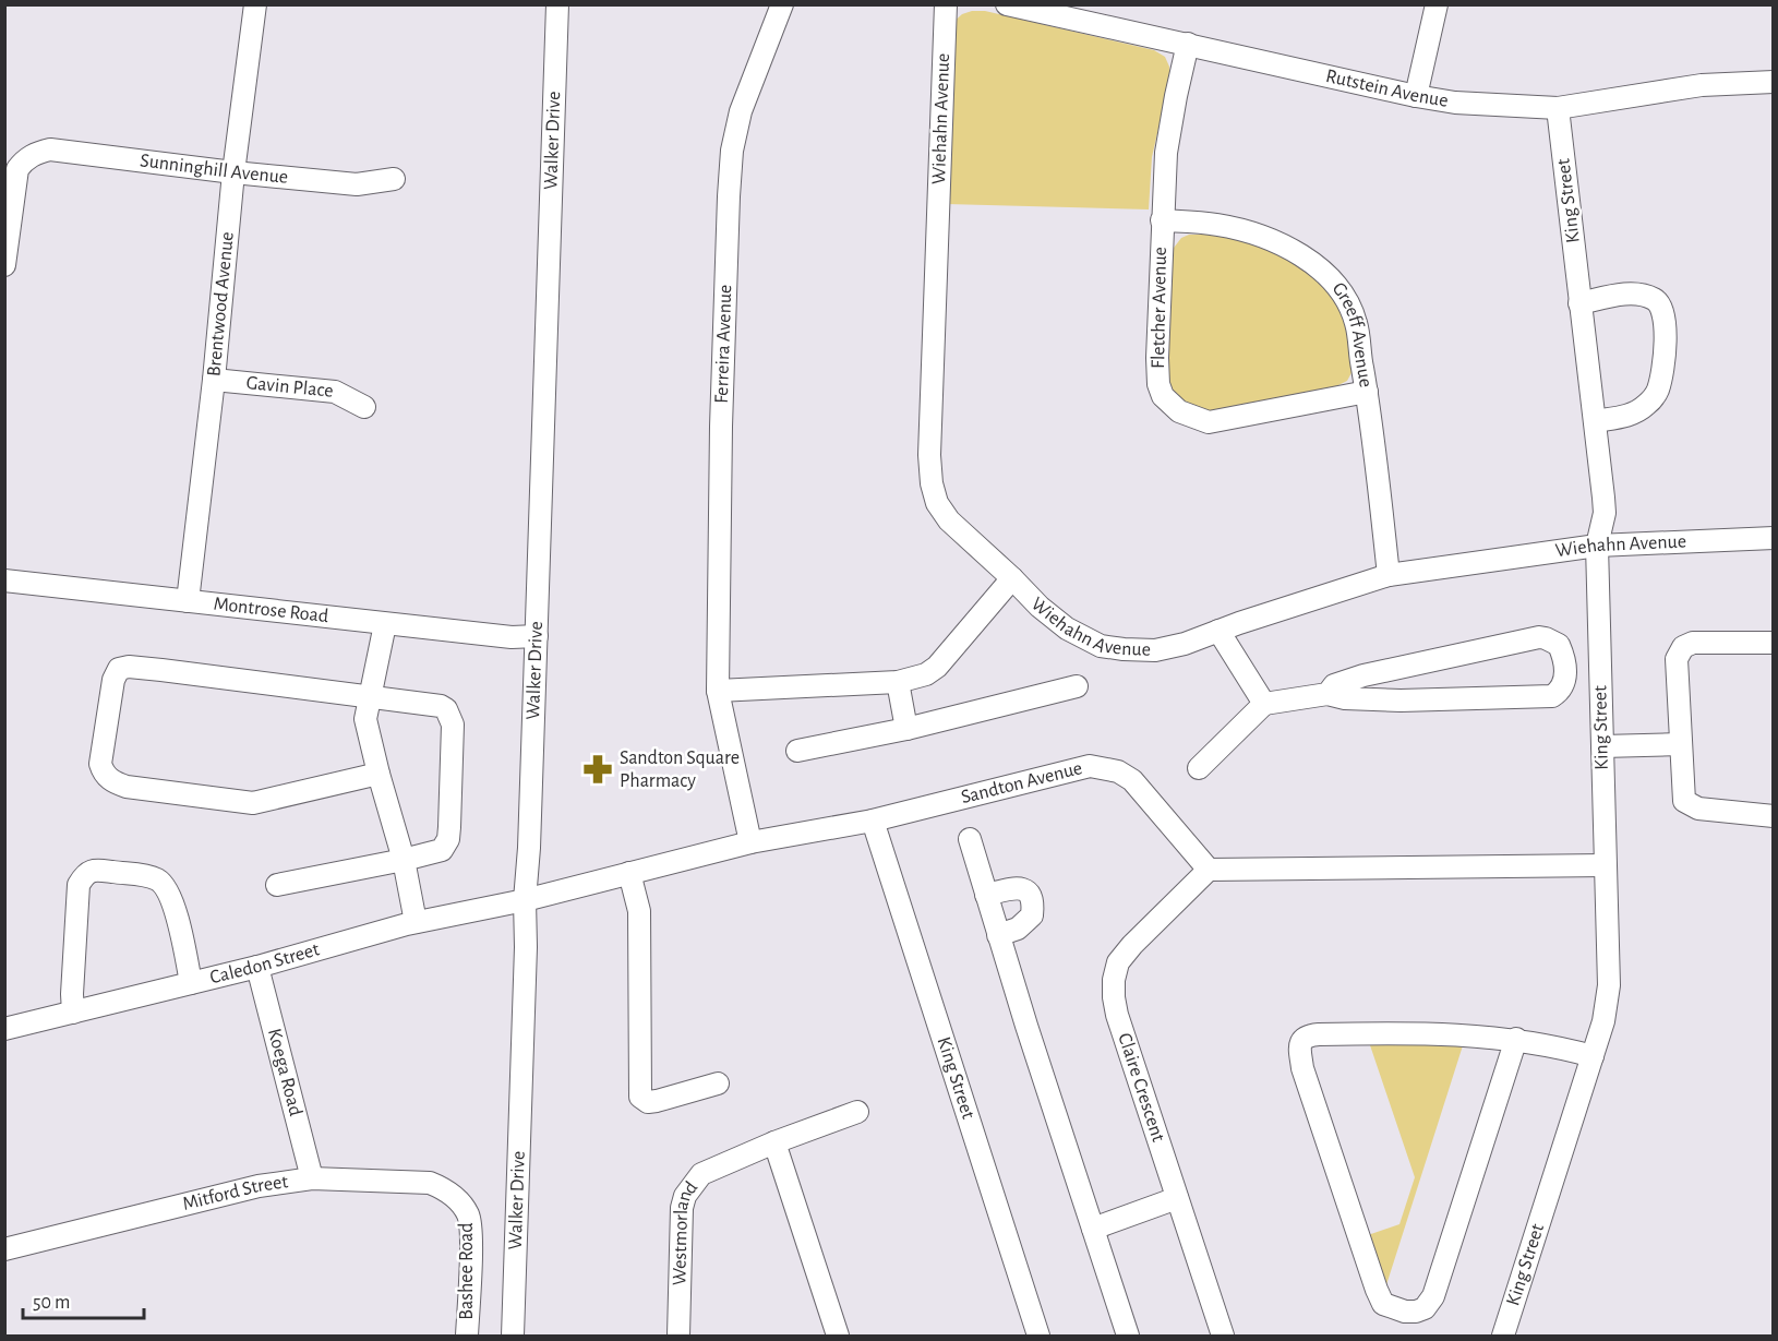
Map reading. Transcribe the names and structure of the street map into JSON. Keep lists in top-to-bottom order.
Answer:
{
  "streets": {
    "street": [
      "Rutstein Avenue",
      "Wiehahn Avenue",
      "Walker Drive",
      "Sunninghill Avenue",
      "King Street",
      "Brentwood Avenue",
      "Fletcher Avenue",
      "Greeff Avenue",
      "Ferreira Avenue",
      "Gavin Place",
      "Montrose Road",
      "Sandton Avenue",
      "Caledon Street",
      "Koega Road",
      "Claire Crescent",
      "Mitford Street",
      "Westmorland",
      "Bashee Road"
    ]
  },
  "crossings": [
    ["Rutstein Avenue", "King Street"],
    ["Rutstein Avenue", "Fletcher Avenue"],
    ["Wiehahn Avenue", "King Street"],
    ["Wiehahn Avenue", "Greeff Avenue"],
    ["Walker Drive", "Montrose Road"],
    ["Walker Drive", "Sandton Avenue"],
    ["Walker Drive", "Caledon Street"],
    ["Sunninghill Avenue", "Brentwood Avenue"],
    ["King Street", "Sandton Avenue"],
    ["Brentwood Avenue", "Gavin Place"],
    ["Brentwood Avenue", "Montrose Road"],
    ["Fletcher Avenue", "Greeff Avenue"],
    ["Ferreira Avenue", "Sandton Avenue"],
    ["Sandton Avenue", "Caledon Street"],
    ["Sandton Avenue", "Claire Crescent"],
    ["Caledon Street", "Koega Road"],
    ["Koega Road", "Mitford Street"],
    ["Mitford Street", "Bashee Road"]
  ],
  "places": {
    "pharmacy": ["Sandton Square Pharmacy"]
  },
  "scale_bar": "50 m"
}
